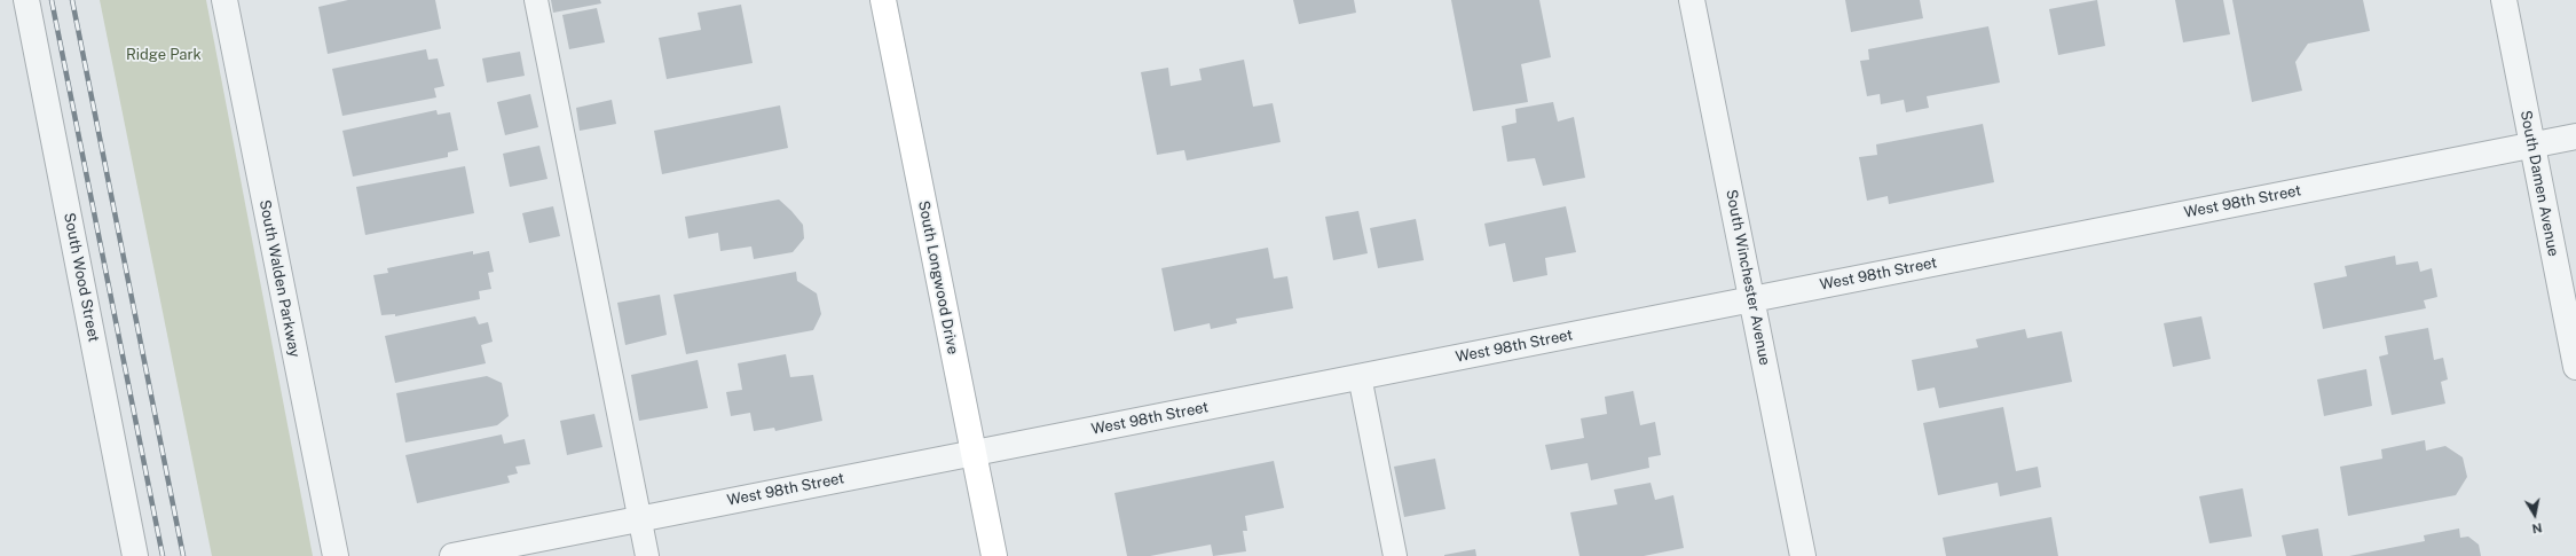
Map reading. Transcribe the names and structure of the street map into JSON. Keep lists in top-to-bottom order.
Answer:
{
  "streets": {
    "street": [
      "South Damen Avenue",
      "West 98th Street",
      "South Wood Street",
      "South Longwood Drive",
      "South Winchester Avenue",
      "South Walden Parkway"
    ]
  },
  "crossings": [
    ["South Damen Avenue", "West 98th Street"],
    ["West 98th Street", "South Longwood Drive"],
    ["West 98th Street", "South Winchester Avenue"]
  ],
  "parks": ["Ridge Park"],
  "north": "bottom"
}
